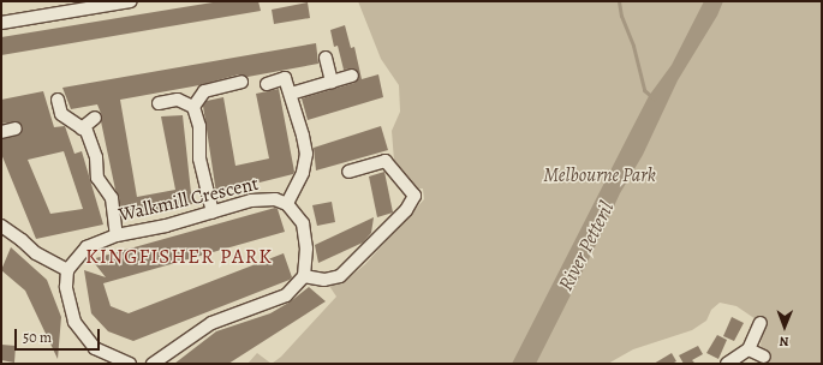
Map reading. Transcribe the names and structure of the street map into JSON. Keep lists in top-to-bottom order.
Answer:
{
  "streets": {
    "street": ["Walkmill Crescent"]
  },
  "districts": ["KINGFISHER PARK"],
  "water": ["River Petteril"],
  "parks": ["Melbourne Park"],
  "scale_bar": "50 m",
  "north": "bottom"
}
